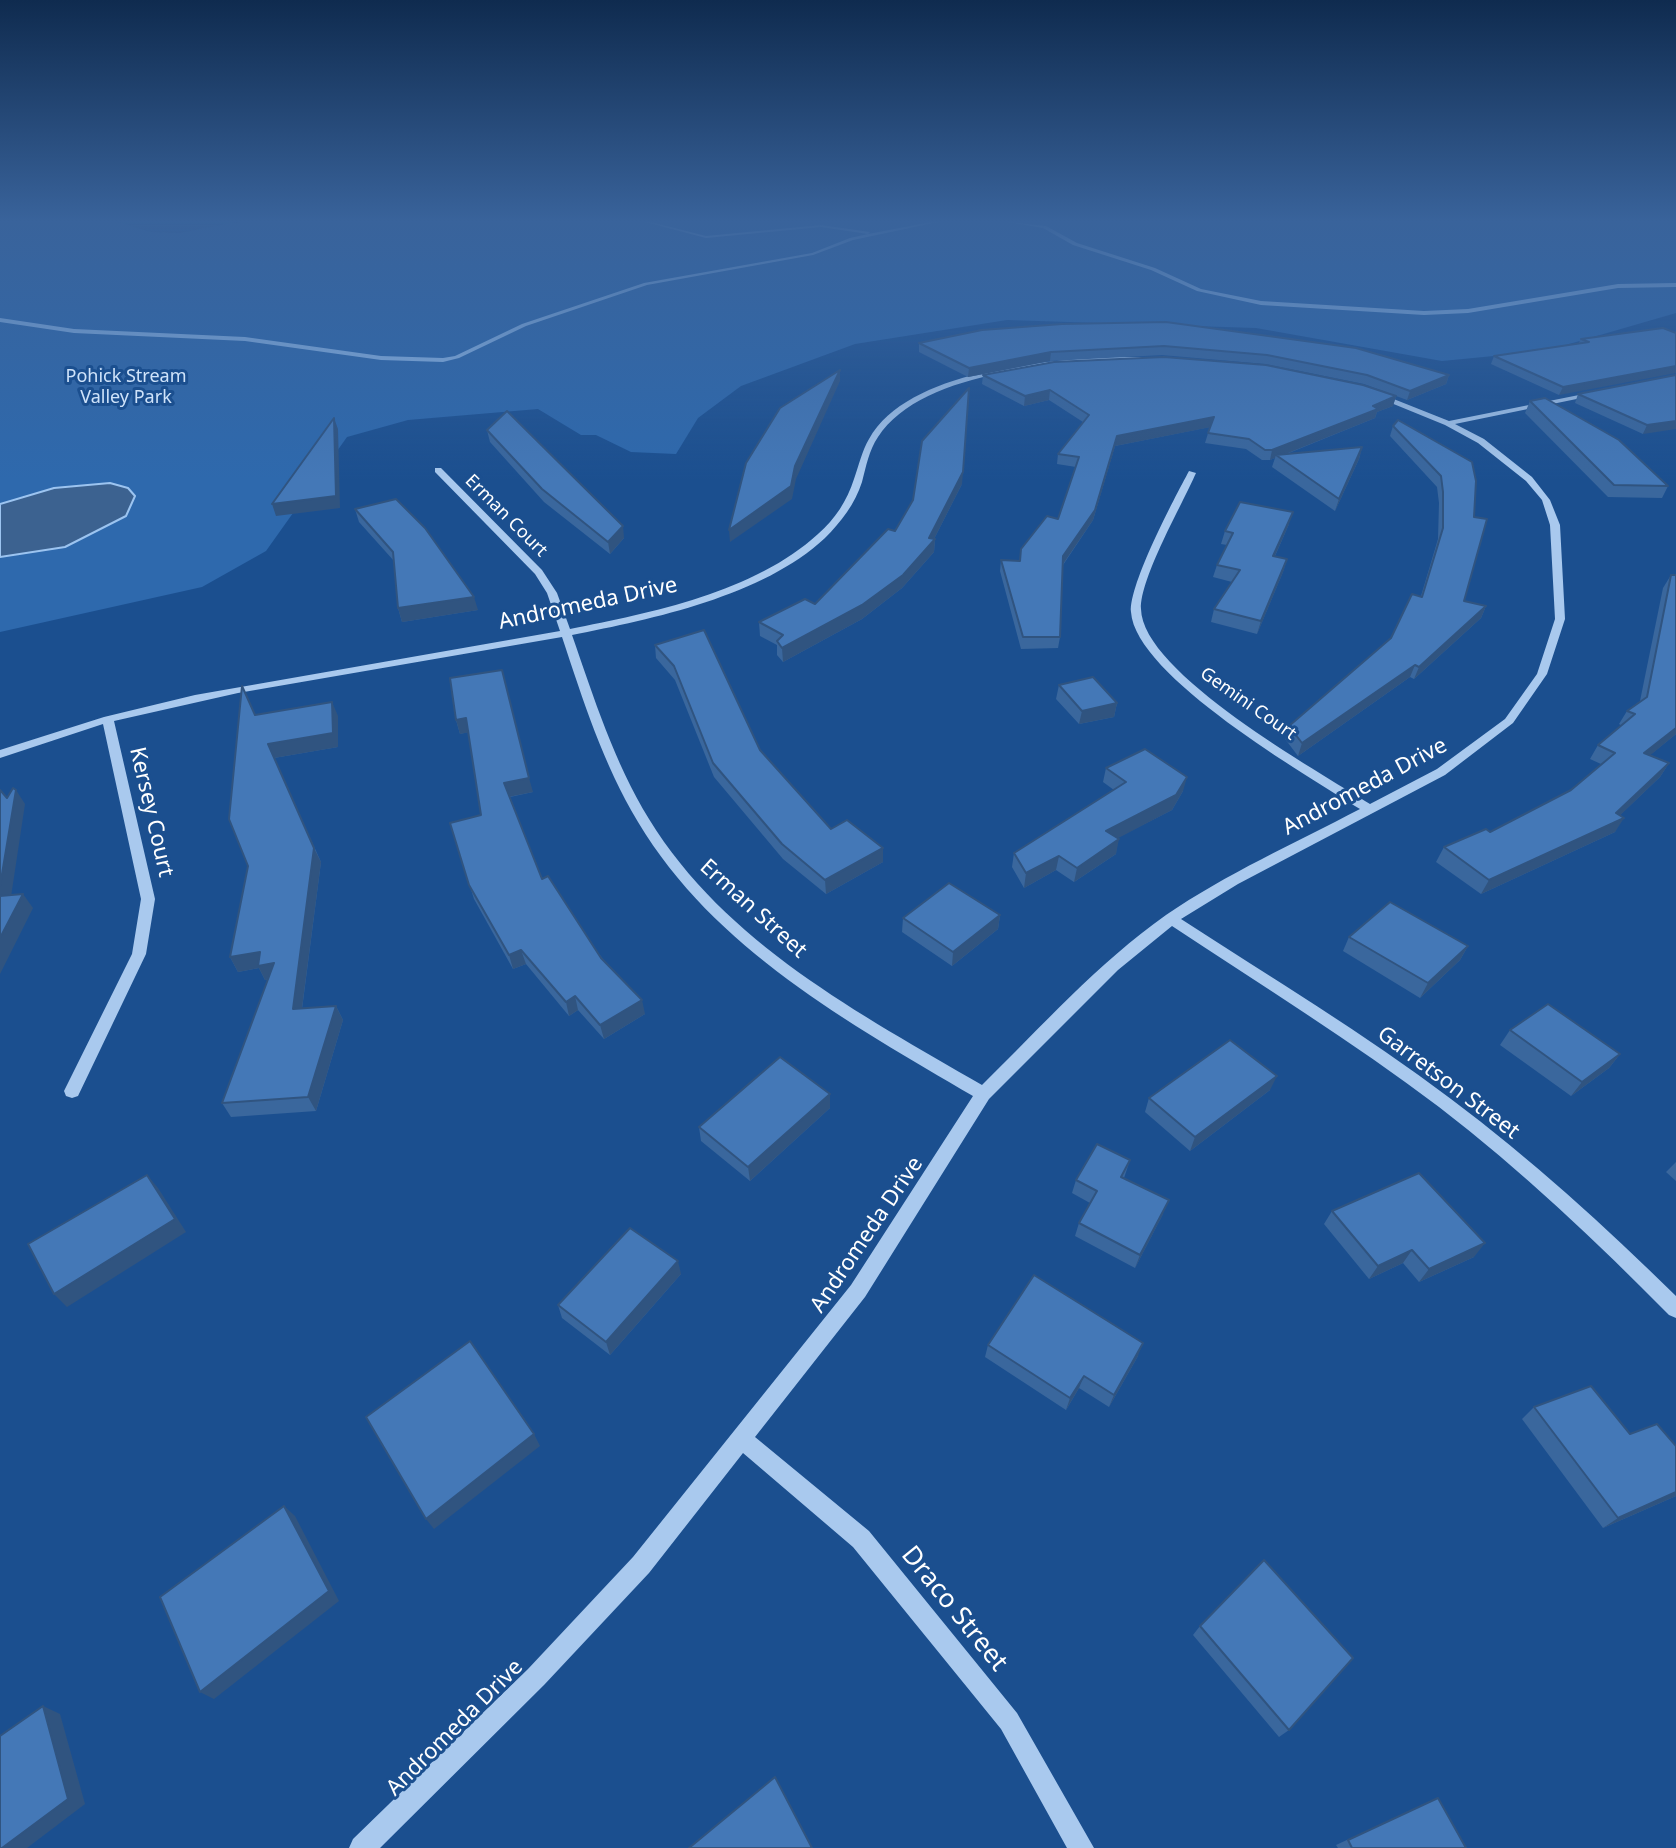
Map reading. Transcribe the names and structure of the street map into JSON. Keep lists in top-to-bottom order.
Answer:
{
  "streets": {
    "street": [
      "Erman Court",
      "Andromeda Drive",
      "Gemini Court",
      "Kersey Court",
      "Erman Street",
      "Garretson Street",
      "Draco Street"
    ]
  },
  "crossings": [
    ["Erman Court", "Andromeda Drive"],
    ["Erman Court", "Erman Street"],
    ["Andromeda Drive", "Gemini Court"],
    ["Andromeda Drive", "Kersey Court"],
    ["Andromeda Drive", "Erman Street"],
    ["Andromeda Drive", "Garretson Street"],
    ["Andromeda Drive", "Draco Street"]
  ],
  "parks": ["Pohick Stream Valley Park"]
}
